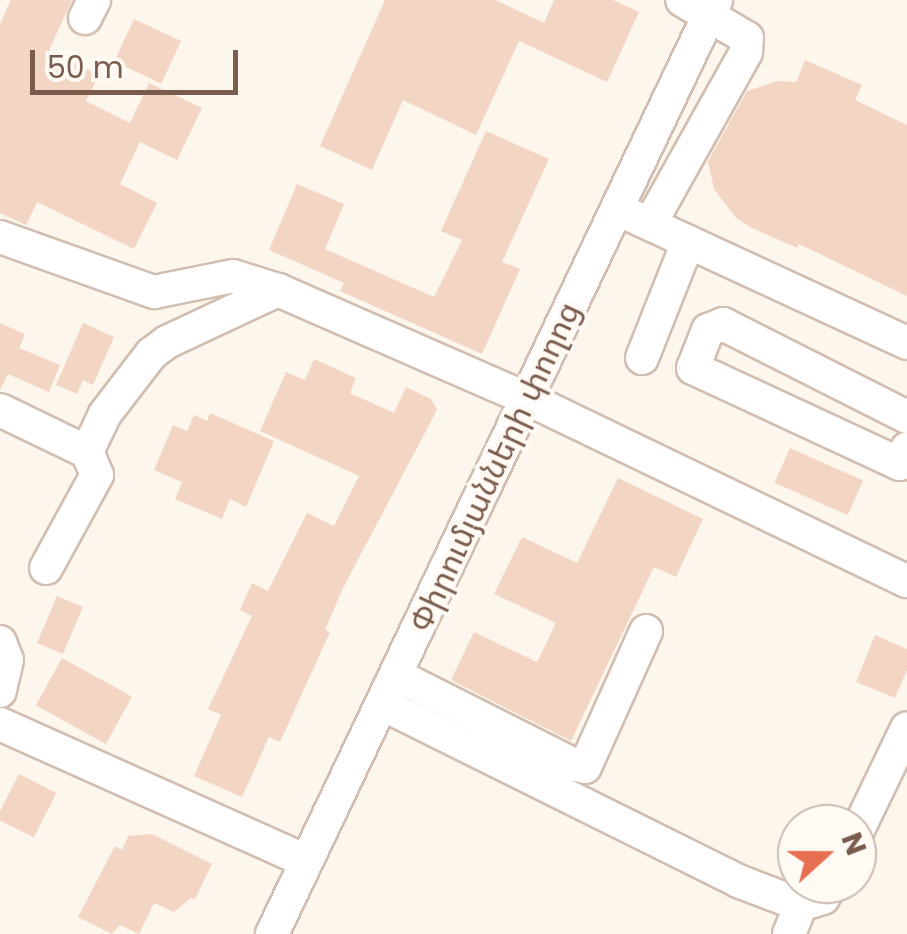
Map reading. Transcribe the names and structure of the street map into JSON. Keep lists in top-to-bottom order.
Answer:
{
  "streets": {
    "street": ["Փիրումյանների փողոց"]
  },
  "scale_bar": "50 m",
  "north": "right"
}
